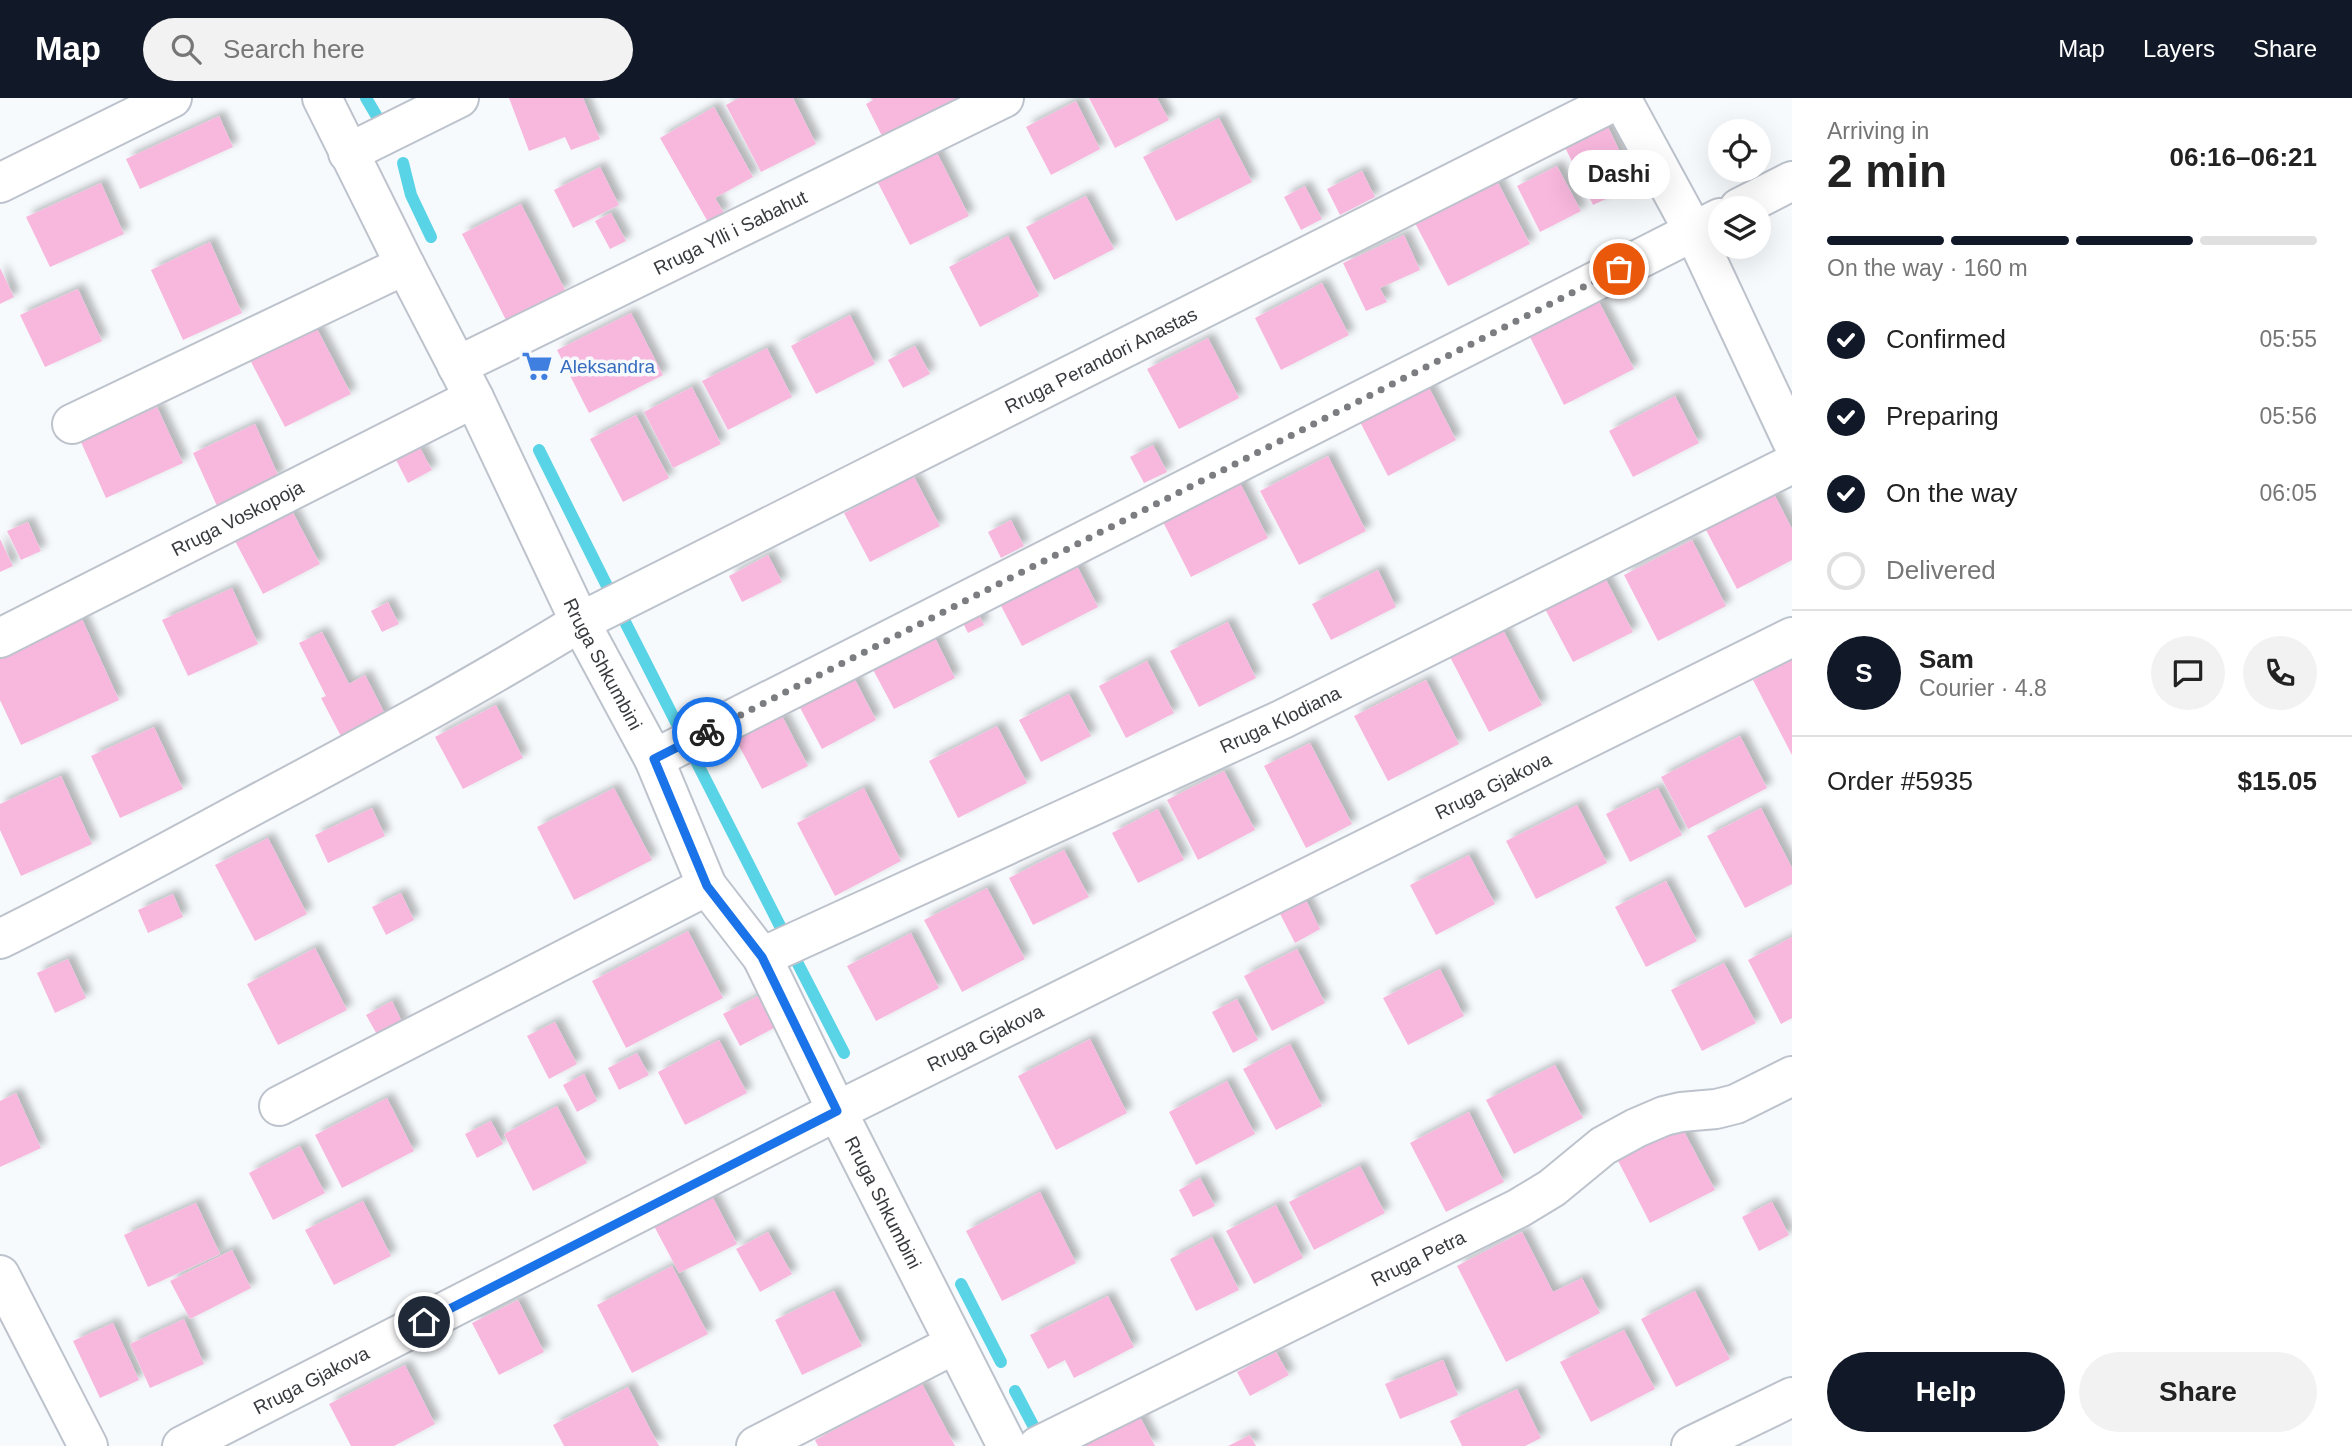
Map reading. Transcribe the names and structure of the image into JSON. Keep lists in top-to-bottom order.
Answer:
{
  "streets": {
    "street": [
      "Rruga Ylli i Sabahut",
      "Rruga Perandori Anastas",
      "Rruga Voskopoja",
      "Rruga Shkumbini",
      "Rruga Klodiana",
      "Rruga Gjakova",
      "Rruga Petra"
    ]
  },
  "crossings": [
    ["Rruga Ylli i Sabahut", "Rruga Voskopoja"],
    ["Rruga Ylli i Sabahut", "Rruga Shkumbini"],
    ["Rruga Perandori Anastas", "Rruga Shkumbini"],
    ["Rruga Voskopoja", "Rruga Shkumbini"],
    ["Rruga Shkumbini", "Rruga Klodiana"],
    ["Rruga Shkumbini", "Rruga Gjakova"]
  ],
  "places": {
    "other": ["Dashi"],
    "supermarket": ["Aleksandra"]
  },
  "page": {
    "header": "Map",
    "search": "Search here",
    "nav": ["Map", "Layers", "Share"],
    "heading": ["2 min", "Arriving in", "06:16–06:21"],
    "panel": [
      "Sam",
      "Courier · 4.8",
      "Order #5935",
      "$15.05"
    ],
    "bubble": "Dashi",
    "bar": "On the way · 160 m",
    "list": [
      ["Confirmed", "05:55"],
      ["Preparing", "05:56"],
      ["On the way", "06:05"],
      "Delivered"
    ],
    "round": "S",
    "buttons": ["Help", "Share"]
  }
}
